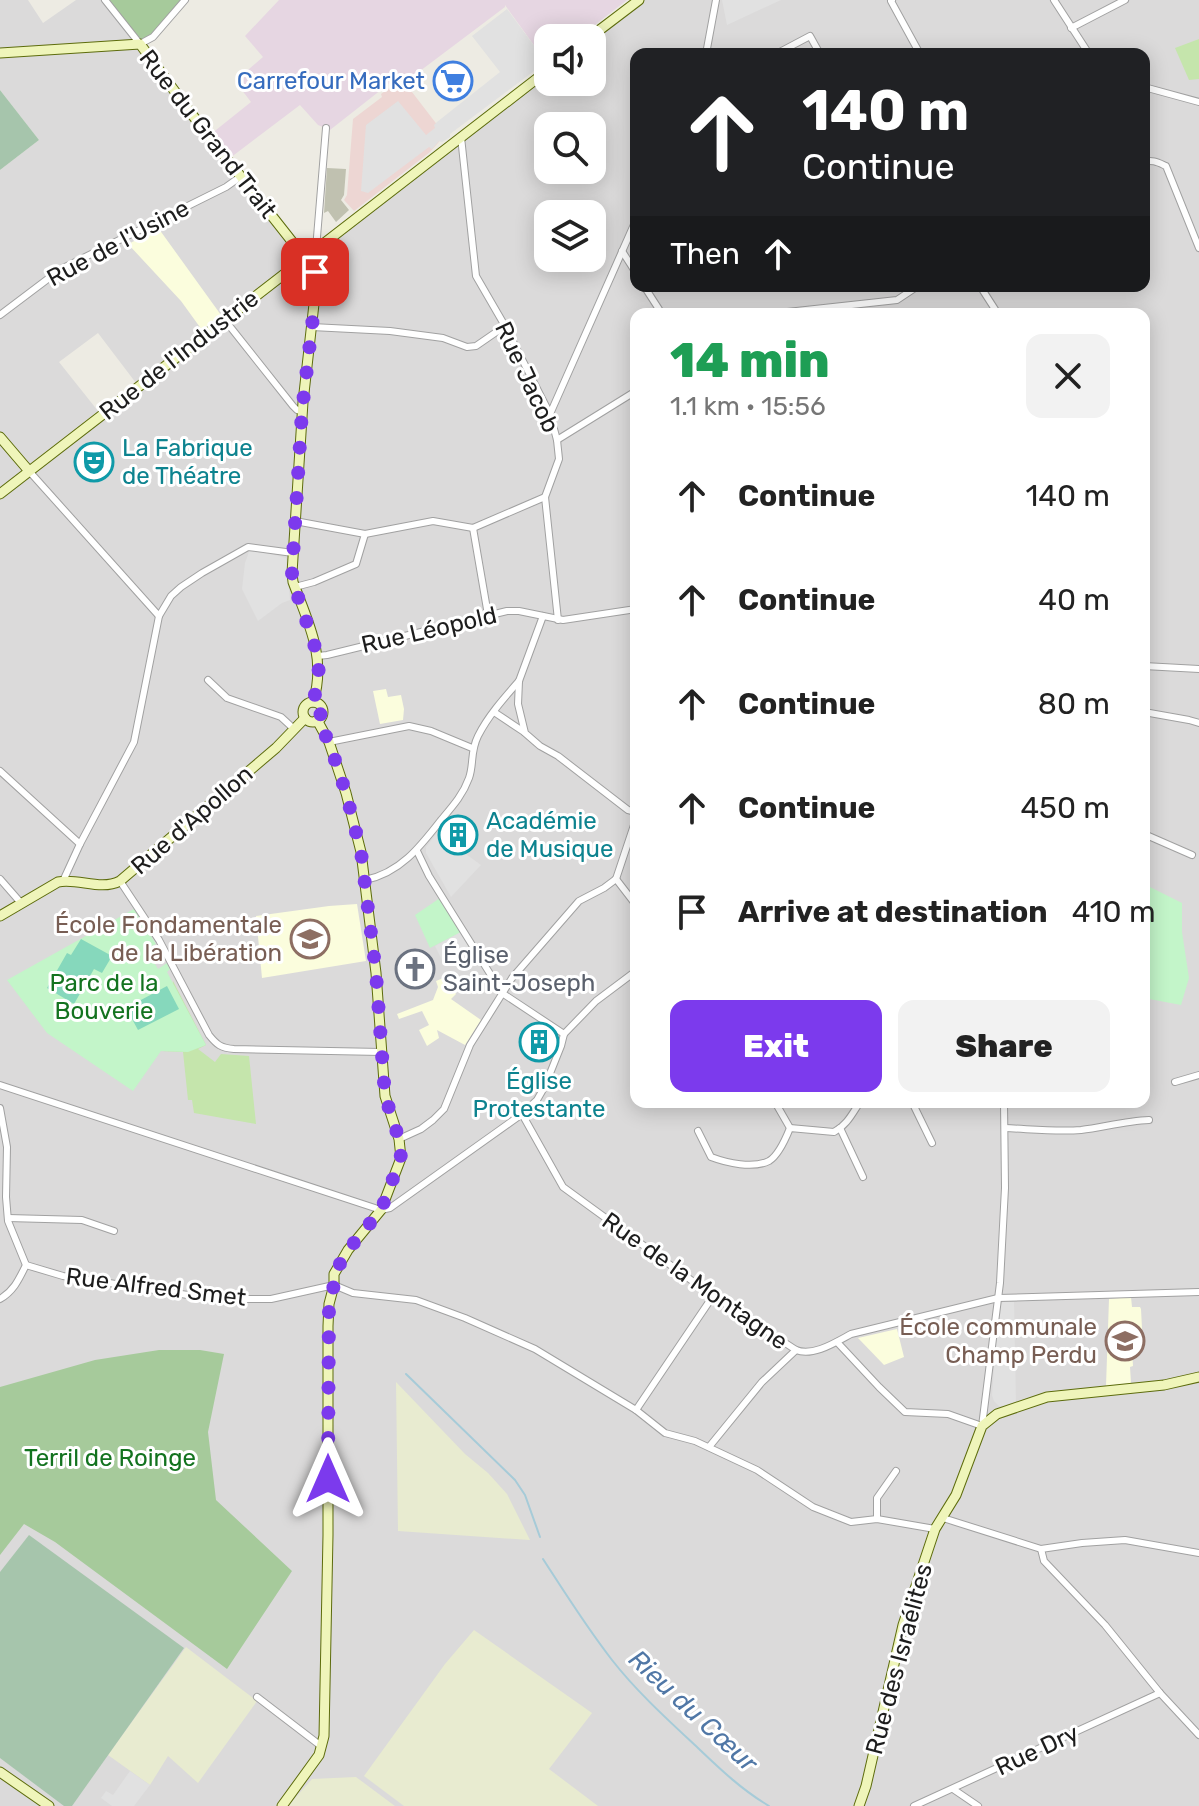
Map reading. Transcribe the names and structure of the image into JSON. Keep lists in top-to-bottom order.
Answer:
{
  "streets": {
    "street": [
      "Rue du Grand Trait",
      "Rue de l'Usine",
      "Rue de l'Industrie",
      "Rue Jacob",
      "Rue Léopold",
      "Rue d'Apollon",
      "Rue de la Montagne",
      "Rue Alfred Smet",
      "Rue des Israélites",
      "Rue Dry"
    ]
  },
  "crossings": [
    ["Rue du Grand Trait", "Rue de l'Usine"],
    ["Rue du Grand Trait", "Rue de l'Industrie"],
    ["Rue de l'Industrie", "Rue Jacob"],
    ["Rue Jacob", "Rue Léopold"]
  ],
  "water": ["Rieu du Cœur"],
  "parks": ["Parc de la Bouverie", "Terril de Roinge"],
  "places": {
    "supermarket": ["Carrefour Market"],
    "theatre": ["La Fabrique de Théatre"],
    "building": ["Académie de Musique", "Église Protestante"],
    "school or university": ["École Fondamentale de la Libération", "École communale Champ Perdu"],
    "church": ["Église Saint-Joseph"]
  },
  "page": {
    "turn": ["140 m", "Continue"],
    "then": "Then",
    "heading": ["14 min", "1.1 km · 15:56"],
    "list": [
      {
        "name": "Continue",
        "value": "140 m"
      },
      {
        "name": "Continue",
        "value": "40 m"
      },
      {
        "name": "Continue",
        "value": "80 m"
      },
      {
        "name": "Continue",
        "value": "450 m"
      },
      {
        "name": "Arrive at destination",
        "value": "410 m"
      }
    ],
    "buttons": ["Exit", "Share"]
  }
}
